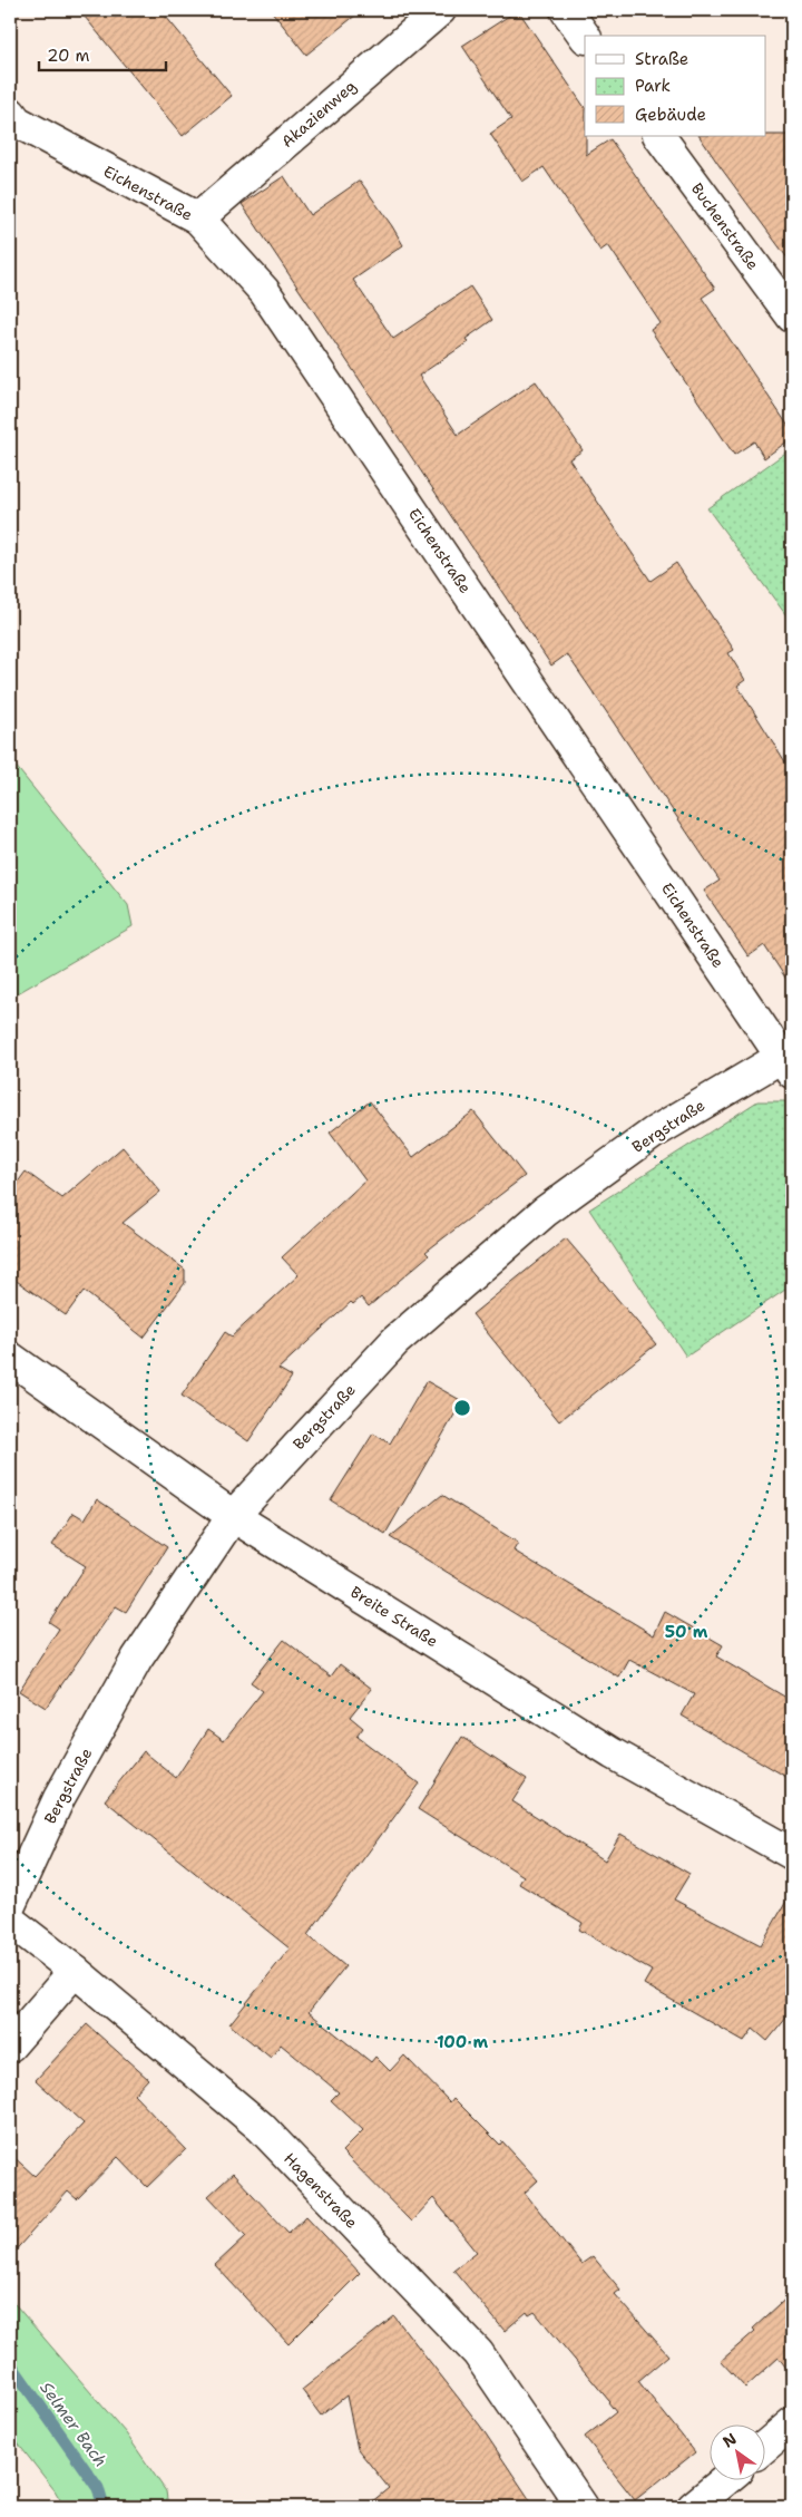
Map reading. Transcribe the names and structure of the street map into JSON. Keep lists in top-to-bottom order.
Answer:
{
  "streets": {
    "street": [
      "Akazienweg",
      "Eichenstraße",
      "Buchenstraße",
      "Bergstraße",
      "Breite Straße",
      "Hagenstraße"
    ]
  },
  "crossings": [
    ["Akazienweg", "Eichenstraße"],
    ["Eichenstraße", "Bergstraße"],
    ["Bergstraße", "Breite Straße"]
  ],
  "water": ["Selmer Bach"],
  "legend": ["Straße", "Park", "Gebäude"],
  "scale_bar": "20 m",
  "north": "top left",
  "rings": ["50 m", "100 m"]
}
